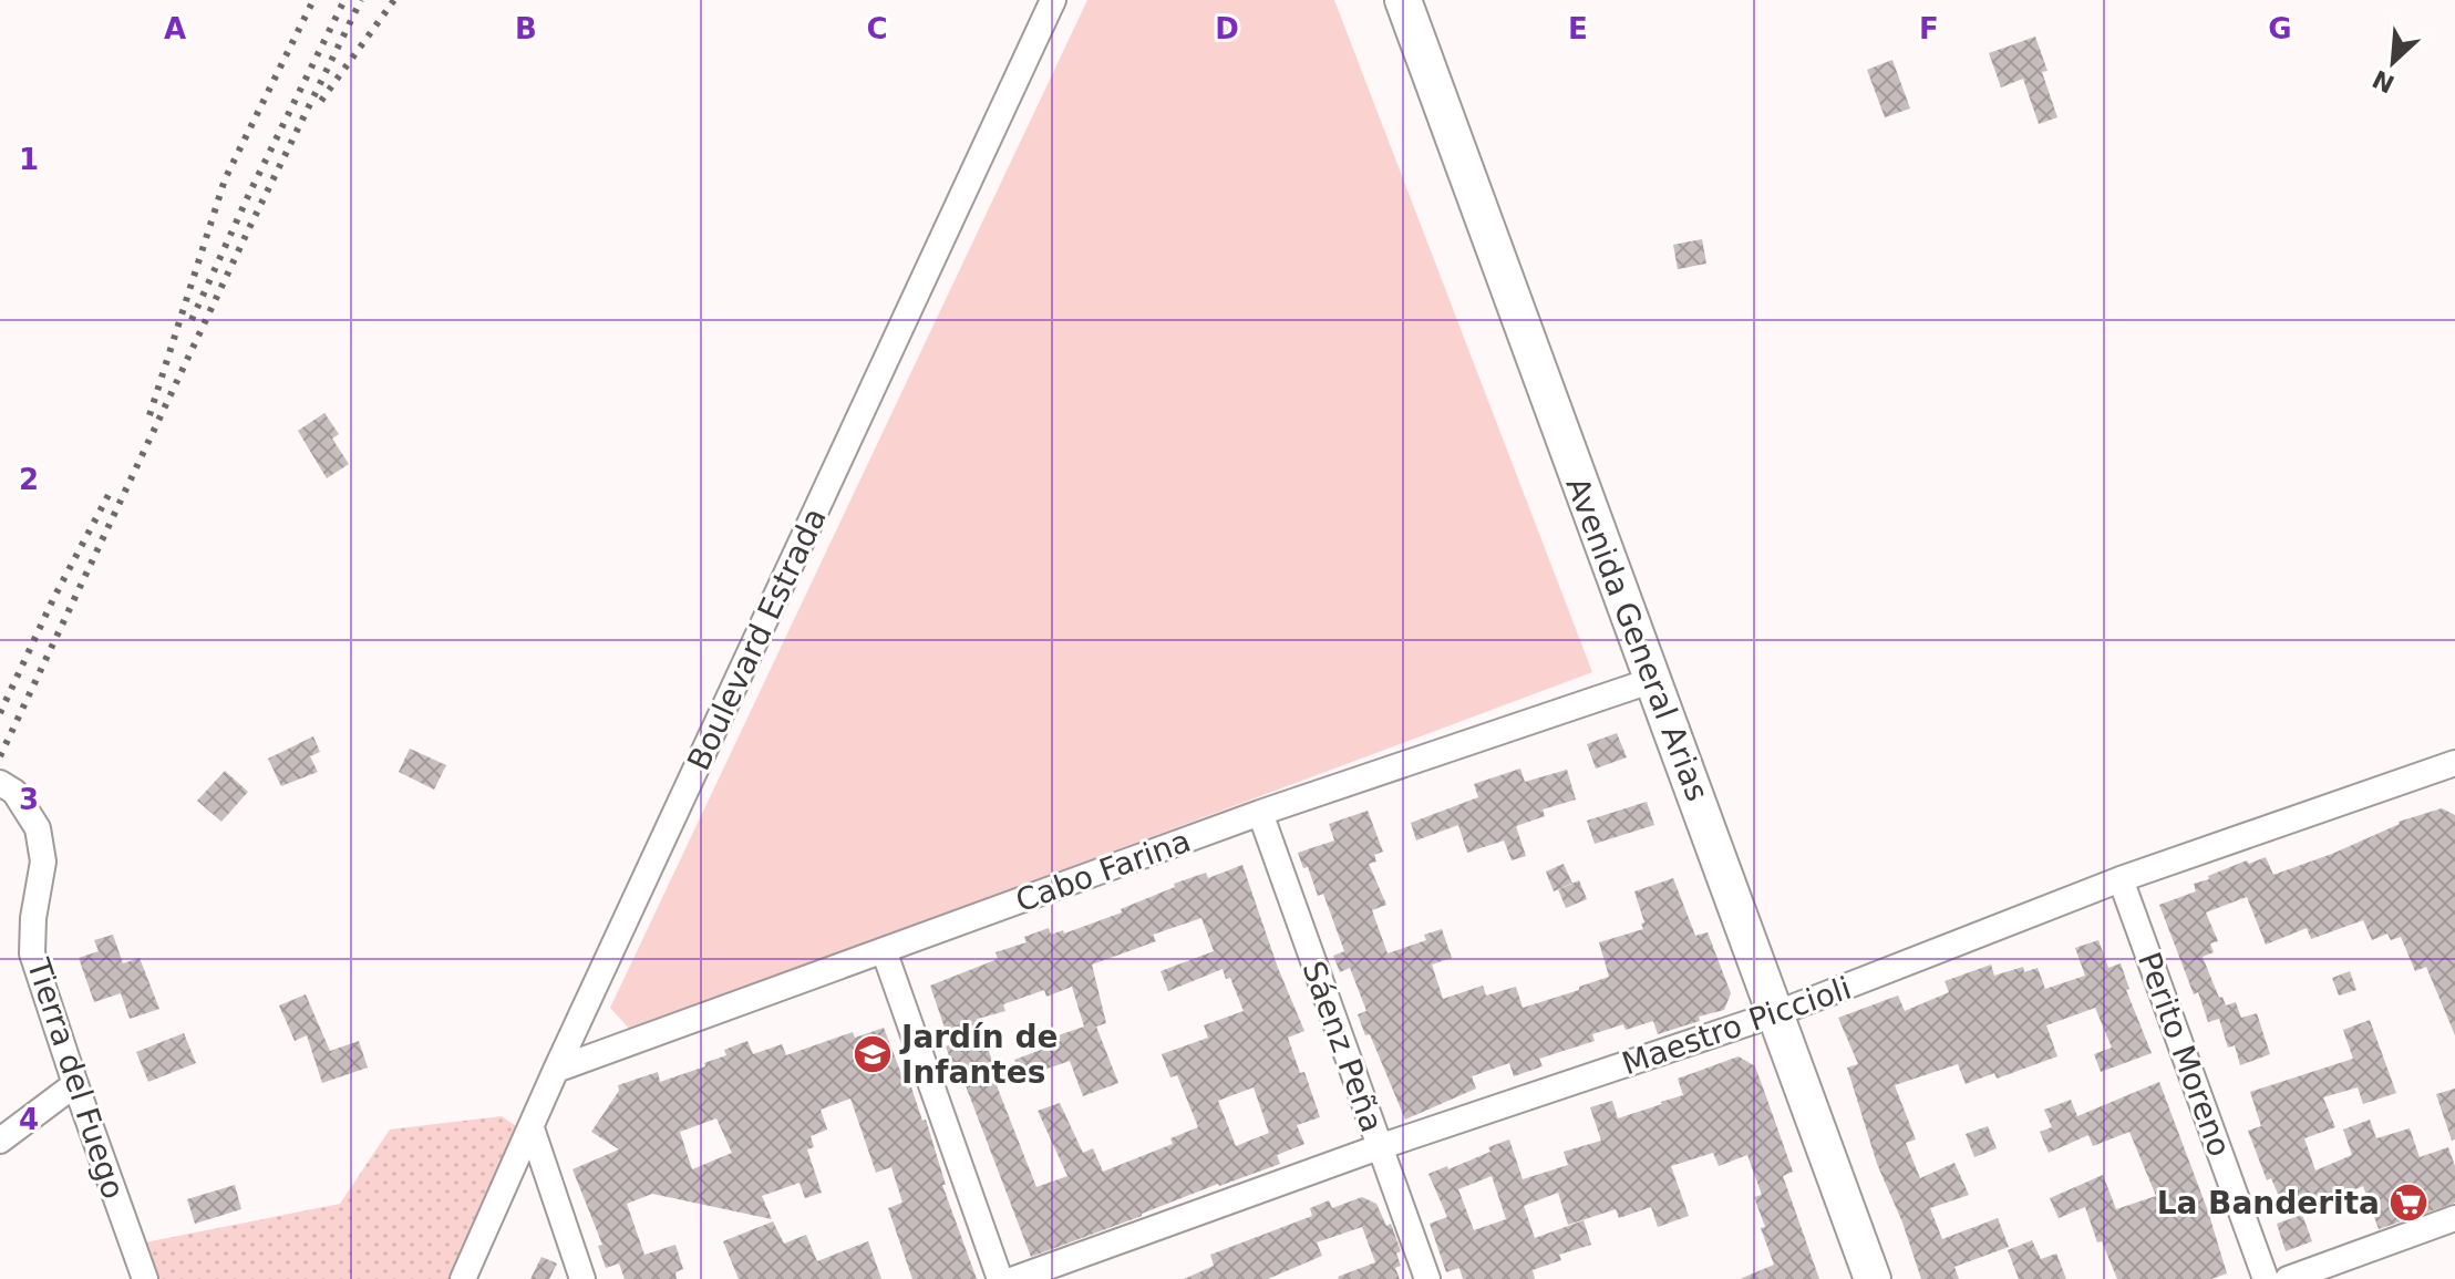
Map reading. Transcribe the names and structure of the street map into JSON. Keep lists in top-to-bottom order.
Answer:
{
  "streets": {
    "main road": ["Avenida General Arias"],
    "street": [
      "Boulevard Estrada",
      "Cabo Farina",
      "Maestro Piccioli",
      "Sáenz Peña",
      "Perito Moreno",
      "Tierra del Fuego"
    ]
  },
  "crossings": [
    ["Boulevard Estrada", "Cabo Farina"],
    ["Avenida General Arias", "Cabo Farina"],
    ["Avenida General Arias", "Maestro Piccioli"],
    ["Cabo Farina", "Sáenz Peña"],
    ["Maestro Piccioli", "Sáenz Peña"],
    ["Maestro Piccioli", "Perito Moreno"]
  ],
  "places": {
    "school or university": ["Jardín de Infantes"],
    "supermarket": ["La Banderita"]
  },
  "north": "bottom left",
  "grid": {
    "columns": [
      "A",
      "B",
      "C",
      "D",
      "E",
      "F",
      "G"
    ],
    "rows": [
      "1",
      "2",
      "3",
      "4"
    ]
  }
}
